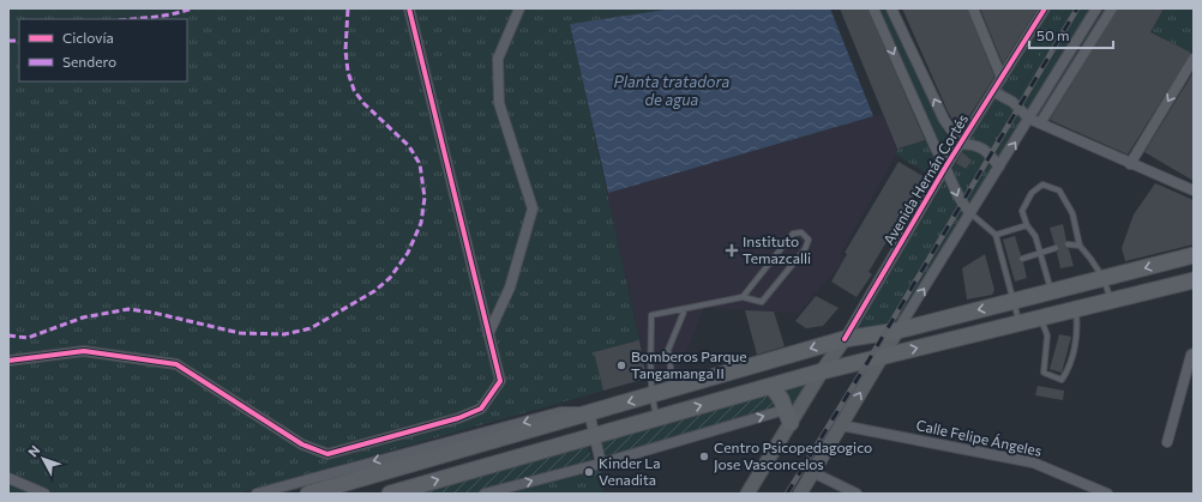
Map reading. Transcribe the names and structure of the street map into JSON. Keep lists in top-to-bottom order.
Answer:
{
  "streets": {
    "main road": ["Avenida Hernán Cortés"],
    "street": ["Calle Felipe Ángeles"]
  },
  "water": ["Planta tratadora de agua"],
  "places": {
    "health": ["Instituto Temazcalli"],
    "other": ["Bomberos Parque Tangamanga II", "Centro Psicopedagogico Jose Vasconcelos", "Kinder La Venadita"]
  },
  "legend": ["Ciclovía", "Sendero"],
  "scale_bar": "50 m",
  "north": "top left"
}
